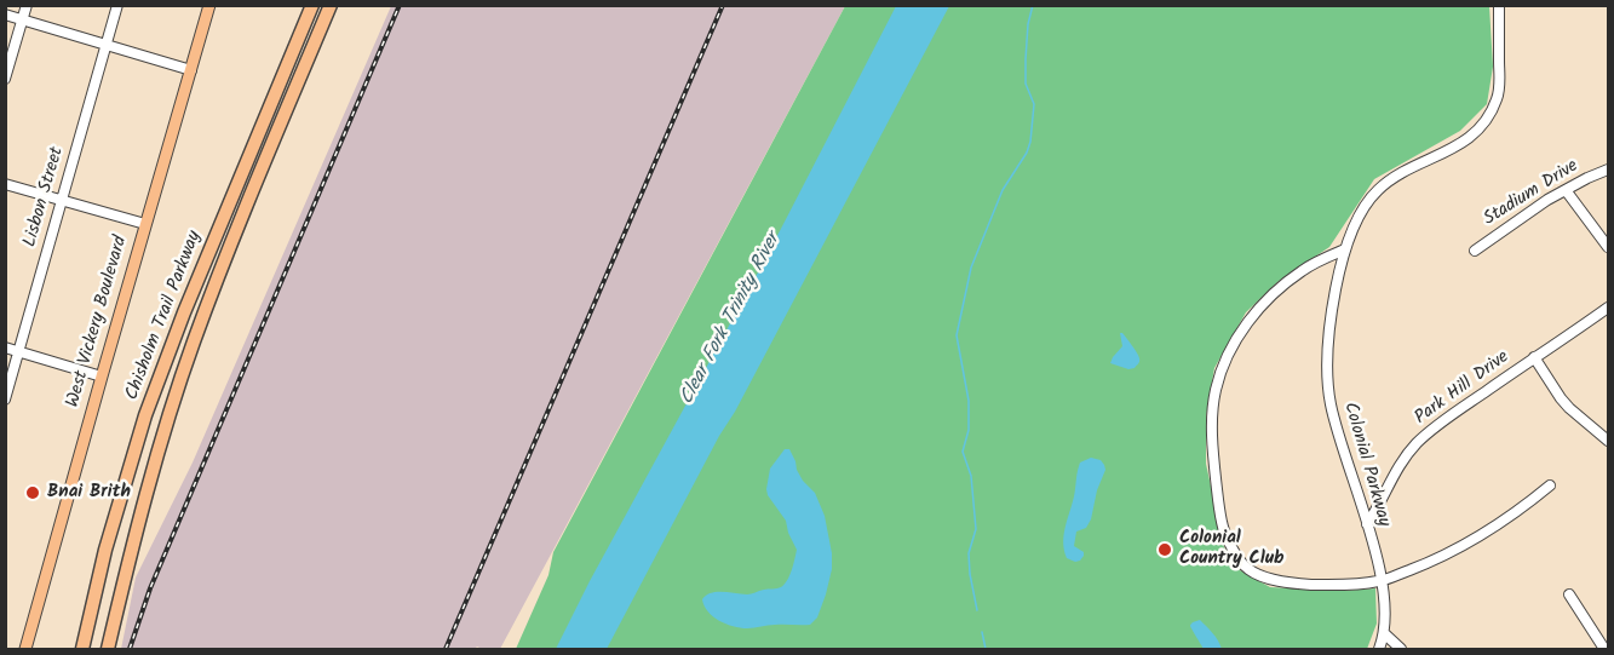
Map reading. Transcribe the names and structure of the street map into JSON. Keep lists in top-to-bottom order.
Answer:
{
  "streets": {
    "highway": ["Chisholm Trail Parkway"],
    "main road": ["West Vickery Boulevard"],
    "street": [
      "Stadium Drive",
      "Lisbon Street",
      "Park Hill Drive",
      "Colonial Parkway"
    ]
  },
  "crossings": [
    ["Park Hill Drive", "Colonial Parkway"]
  ],
  "water": ["Clear Fork Trinity River"],
  "places": ["Bnai Brith", "Colonial Country Club"]
}
